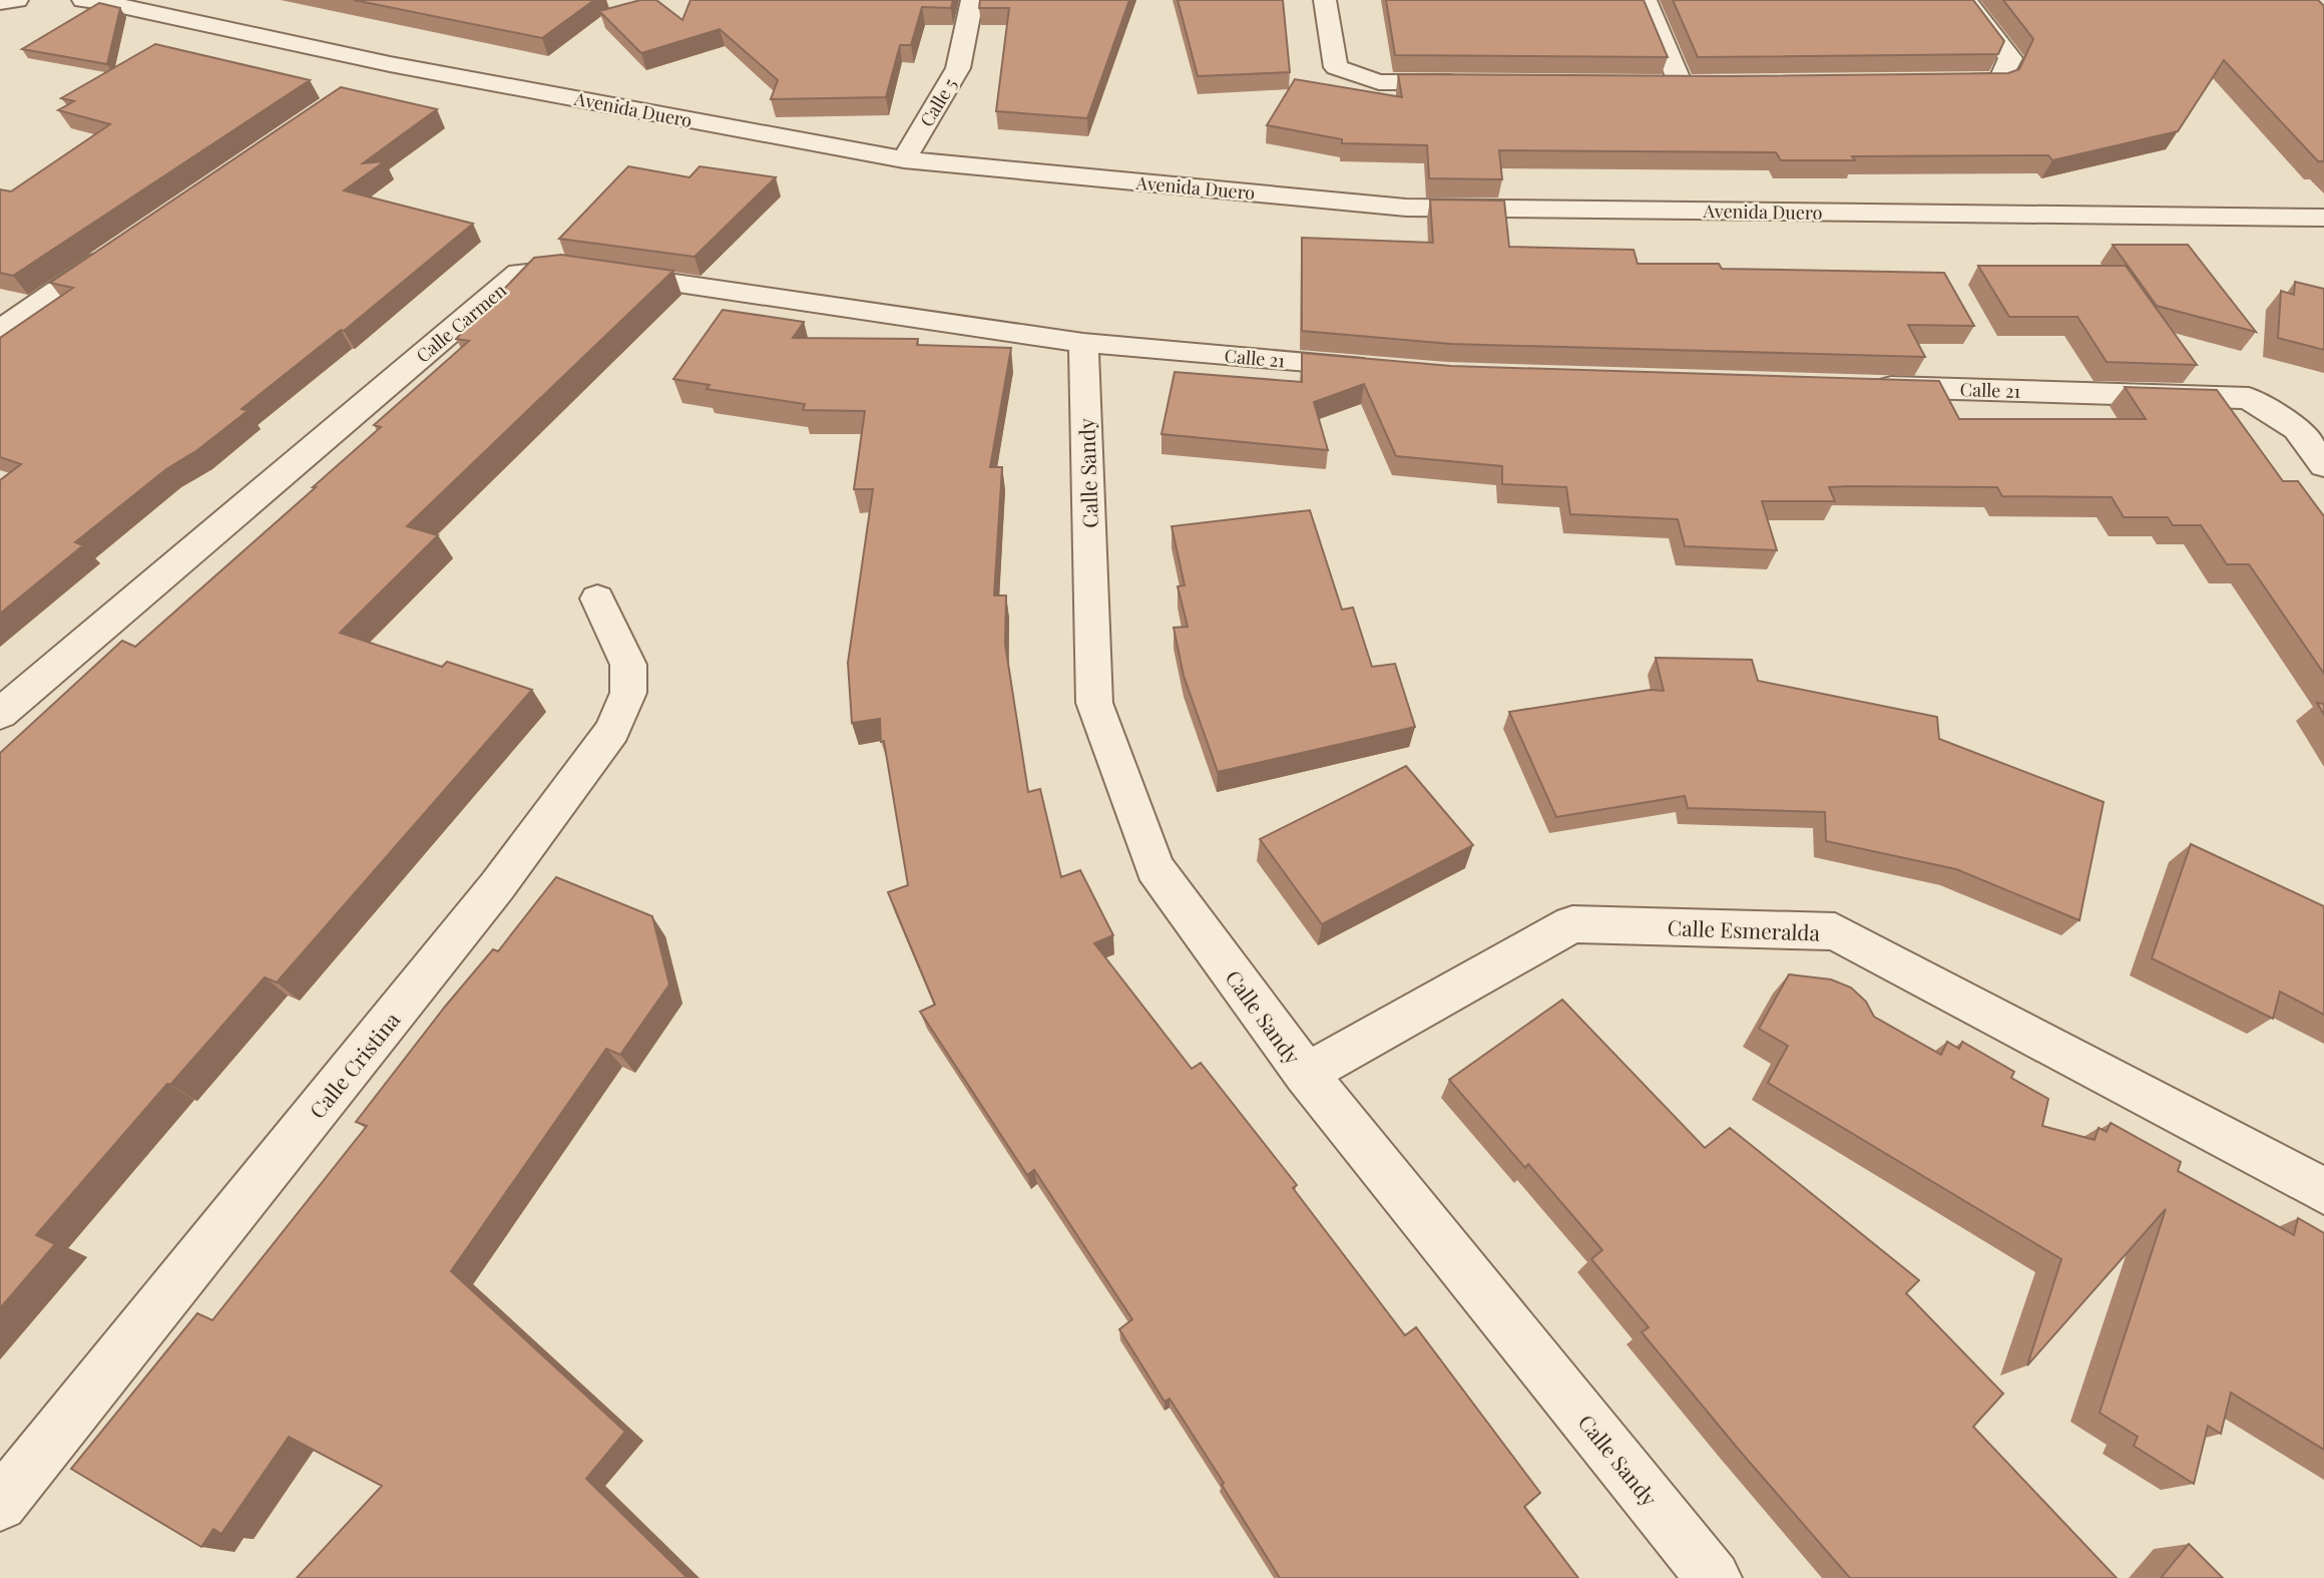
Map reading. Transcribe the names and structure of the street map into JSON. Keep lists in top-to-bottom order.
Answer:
{
  "streets": {
    "street": [
      "Calle 5",
      "Avenida Duero",
      "Calle Carmen",
      "Calle 21",
      "Calle Sandy",
      "Calle Esmeralda",
      "Calle Cristina"
    ]
  },
  "crossings": [
    ["Calle 5", "Avenida Duero"],
    ["Calle Carmen", "Calle 21"],
    ["Calle Carmen", "Calle Sandy"],
    ["Calle 21", "Calle Sandy"],
    ["Calle Sandy", "Calle Esmeralda"]
  ]
}
